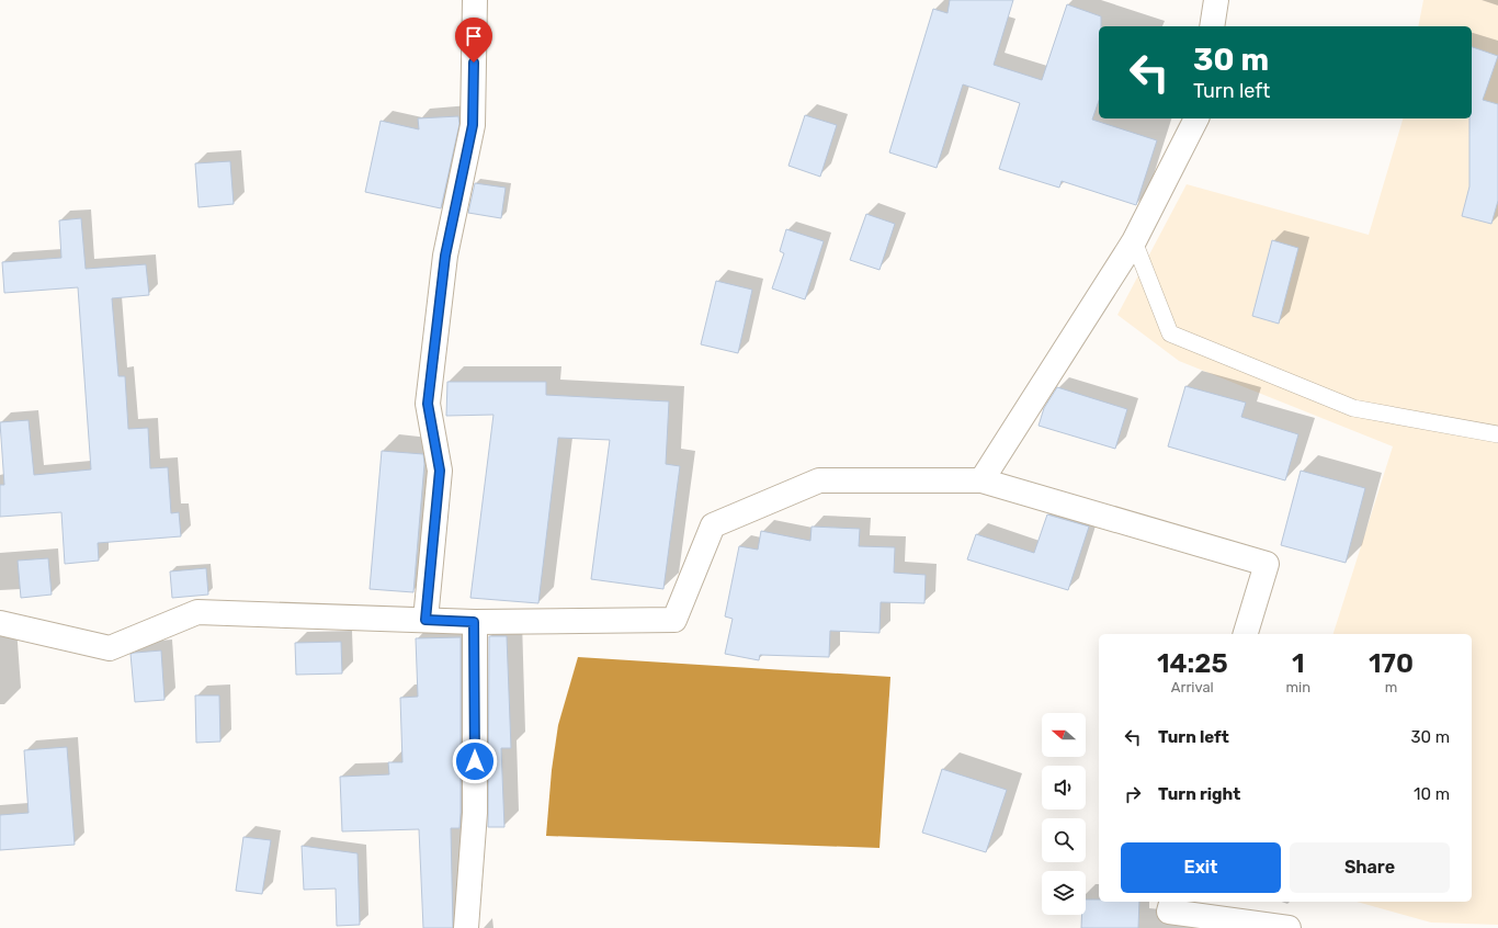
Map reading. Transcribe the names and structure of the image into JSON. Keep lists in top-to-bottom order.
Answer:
{
  "north": "left",
  "page": {
    "turn": ["30 m", "Turn left"],
    "eta": [
      "14:25",
      "Arrival",
      "1",
      "min",
      "170",
      "m"
    ],
    "list": [
      {
        "name": "Turn left",
        "value": "30 m"
      },
      {
        "name": "Turn right",
        "value": "10 m"
      }
    ],
    "buttons": ["Exit", "Share"]
  }
}
